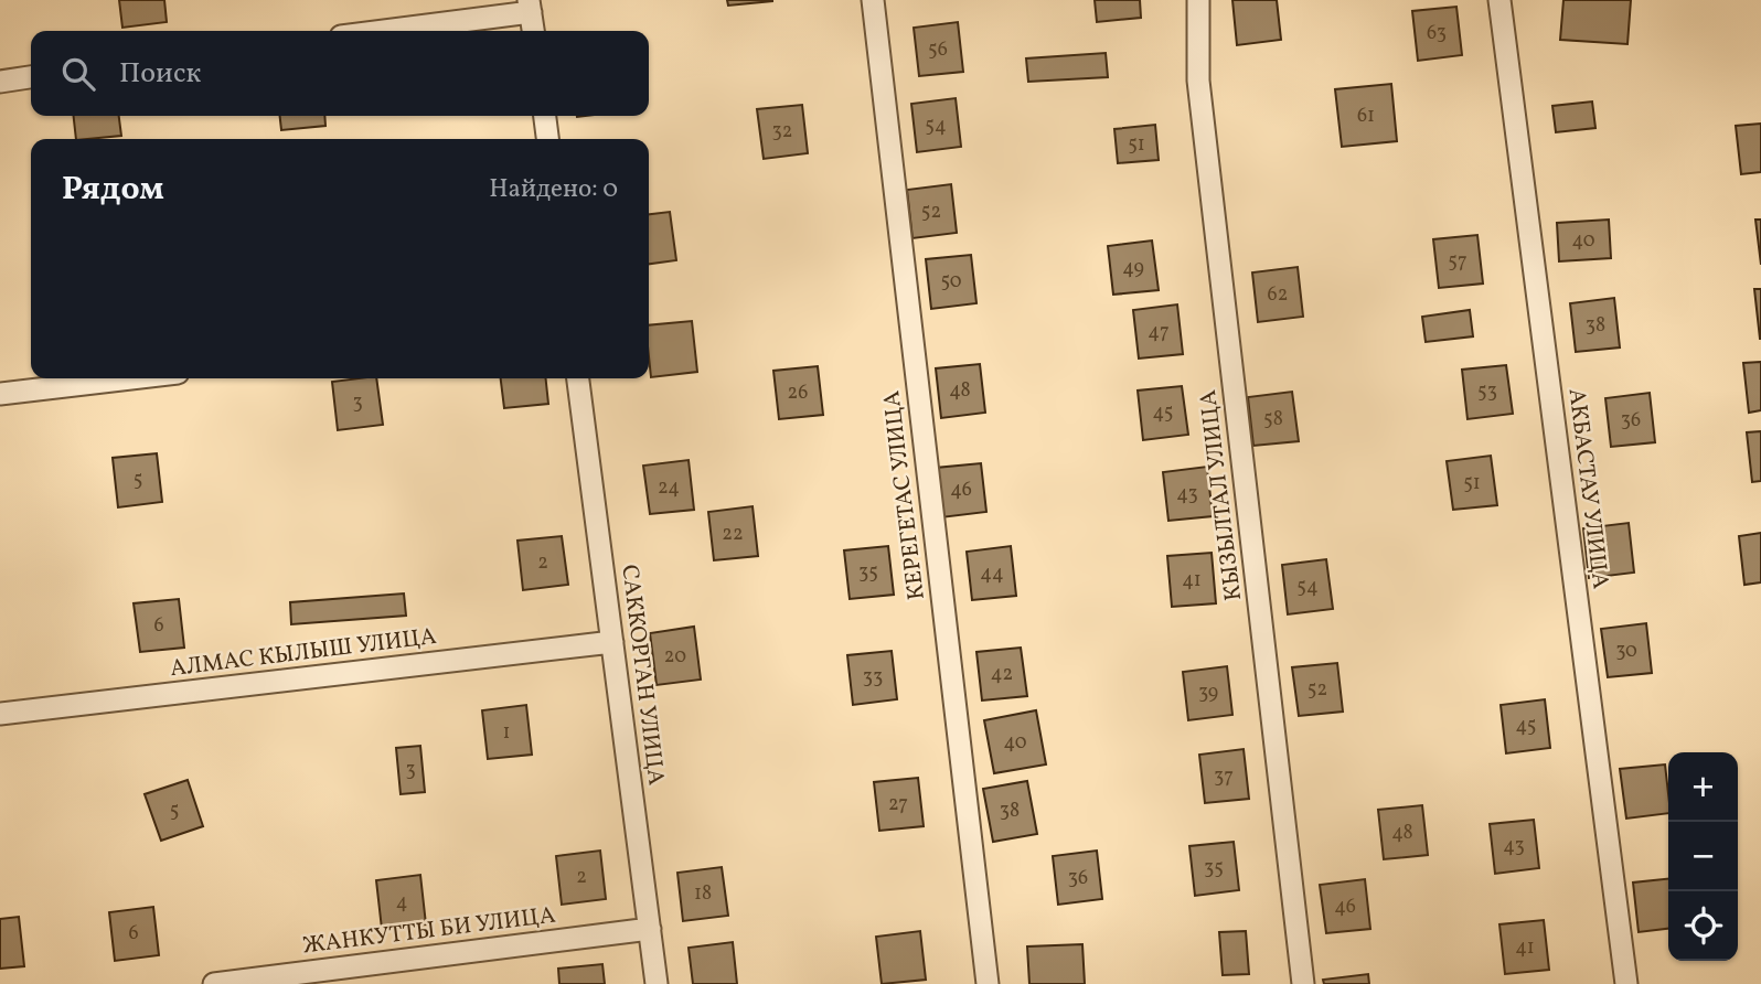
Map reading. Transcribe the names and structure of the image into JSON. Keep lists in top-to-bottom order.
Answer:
{
  "streets": {
    "street": [
      "АКБАСТАУ УЛИЦА",
      "КЕРЕГЕТАС УЛИЦА",
      "КЫЗЫЛТАЛ УЛИЦА",
      "АЛМАС КЫЛЫШ УЛИЦА",
      "САККОРГАН УЛИЦА",
      "ЖАНКУТТЫ БИ УЛИЦА"
    ]
  },
  "crossings": [
    ["АЛМАС КЫЛЫШ УЛИЦА", "САККОРГАН УЛИЦА"],
    ["САККОРГАН УЛИЦА", "ЖАНКУТТЫ БИ УЛИЦА"]
  ],
  "house_numbers": [
    "63",
    "56",
    "61",
    "54",
    "32",
    "51",
    "52",
    "40",
    "57",
    "49",
    "50",
    "62",
    "38",
    "47",
    "48",
    "53",
    "26",
    "3",
    "45",
    "58",
    "36",
    "5",
    "51",
    "24",
    "46",
    "43",
    "22",
    "2",
    "35",
    "44",
    "41",
    "54",
    "6",
    "30",
    "20",
    "42",
    "33",
    "52",
    "39",
    "45",
    "1",
    "40",
    "3",
    "37",
    "27",
    "5",
    "38",
    "48",
    "43",
    "35",
    "2",
    "36",
    "18",
    "4",
    "46",
    "6",
    "41"
  ],
  "page": {
    "search": "Поиск",
    "heading": ["Рядом", "Найдено: 0"],
    "map_buttons": ["+", "−"]
  }
}
